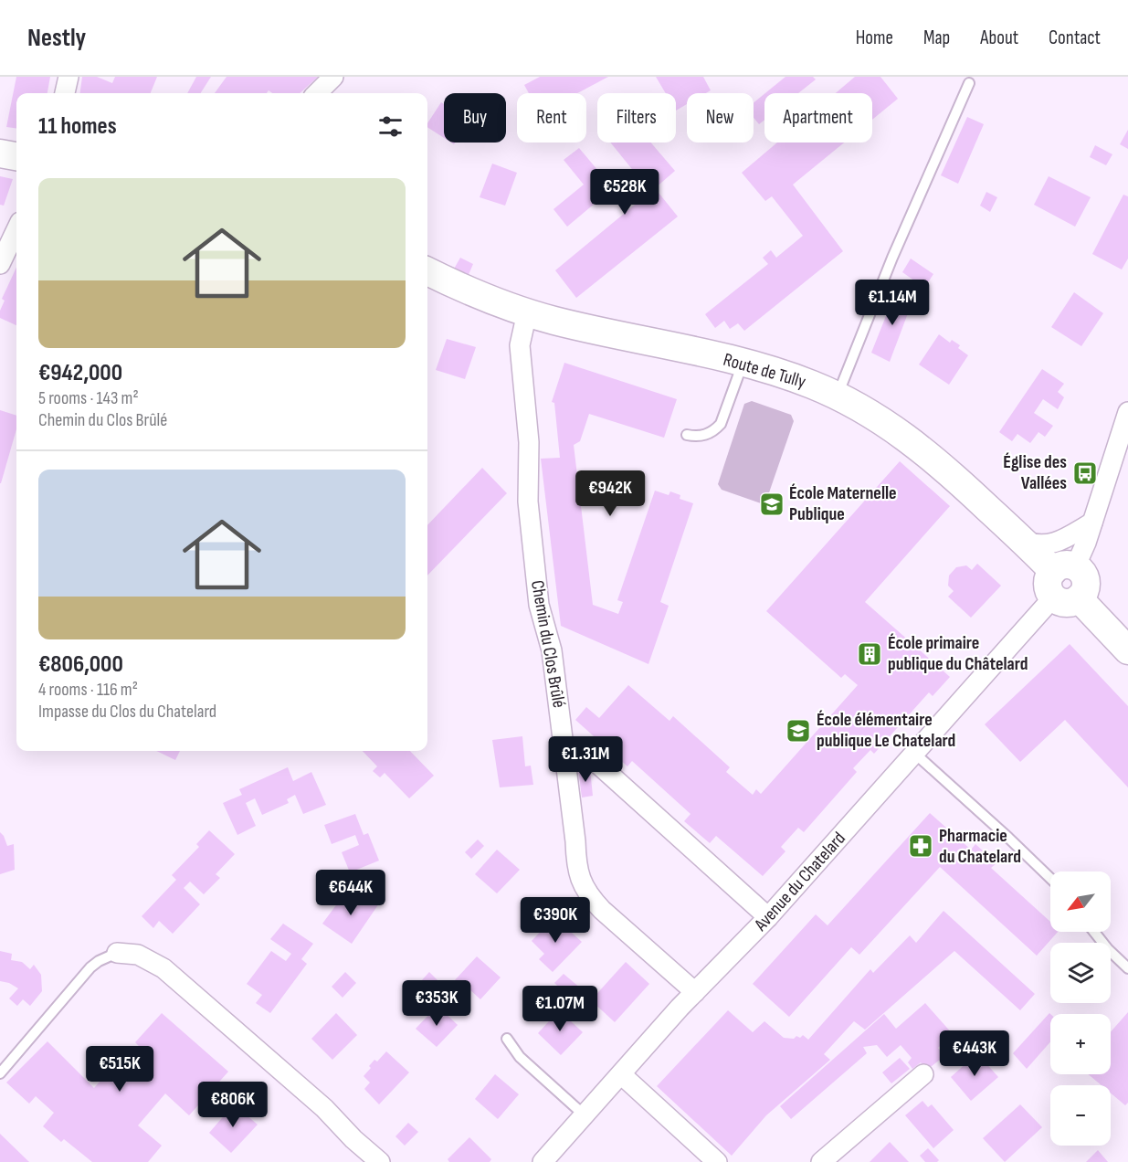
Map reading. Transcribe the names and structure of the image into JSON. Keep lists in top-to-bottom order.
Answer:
{
  "streets": {
    "street": ["Route de Tully", "Chemin du Clos Brûlé", "Avenue du Chatelard"]
  },
  "crossings": [
    ["Route de Tully", "Chemin du Clos Brûlé"],
    ["Route de Tully", "Avenue du Chatelard"],
    ["Chemin du Clos Brûlé", "Avenue du Chatelard"]
  ],
  "places": {
    "bus stop": ["Église des Vallées"],
    "school or university": ["École Maternelle Publique", "École élémentaire publique Le Chatelard"],
    "building": ["École primaire publique du Châtelard"],
    "pharmacy": ["Pharmacie du Chatelard"]
  },
  "north": "bottom left",
  "page": {
    "header": "Nestly",
    "nav": [
      "Home",
      "Map",
      "About",
      "Contact"
    ],
    "chip": [
      "Buy",
      "Rent",
      "Filters",
      "New",
      "Apartment"
    ],
    "heading": "11 homes",
    "list": [
      {
        "name": "€942,000",
        "note": "5 rooms · 143 m² · Chemin du Clos Brûlé"
      },
      {
        "name": "€806,000",
        "note": "4 rooms · 116 m² · Impasse du Clos du Chatelard"
      }
    ],
    "price": [
      "€528K",
      "€1.14M",
      "€942K",
      "€1.31M",
      "€644K",
      "€390K",
      "€353K",
      "€1.07M",
      "€443K",
      "€515K",
      "€806K"
    ],
    "map_buttons": ["+", "−"]
  }
}
